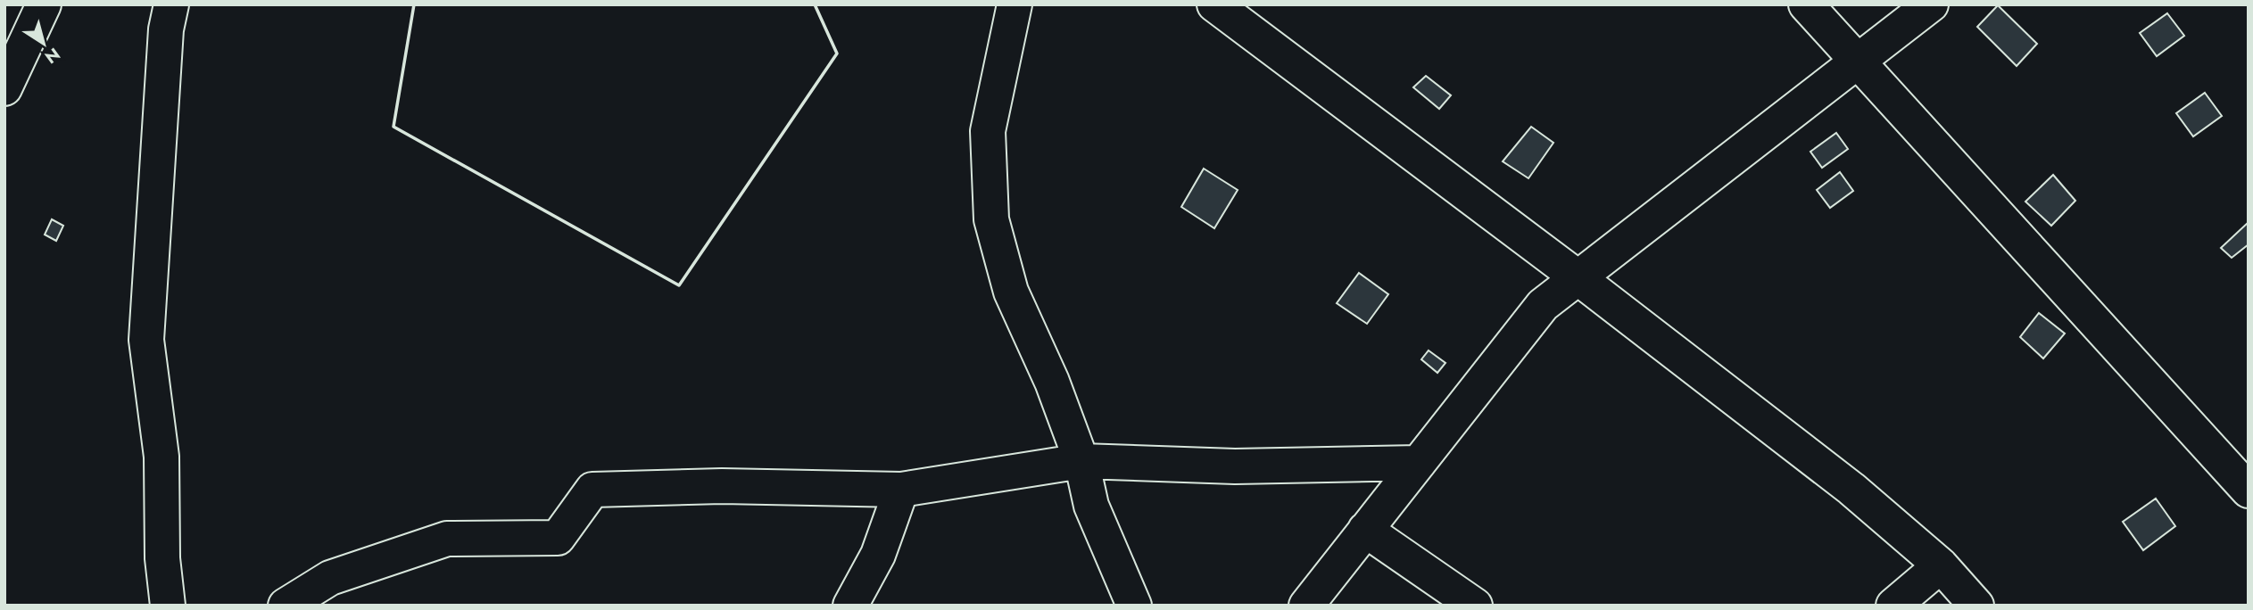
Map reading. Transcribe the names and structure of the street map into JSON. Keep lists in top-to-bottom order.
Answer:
{
  "north": "bottom right"
}
